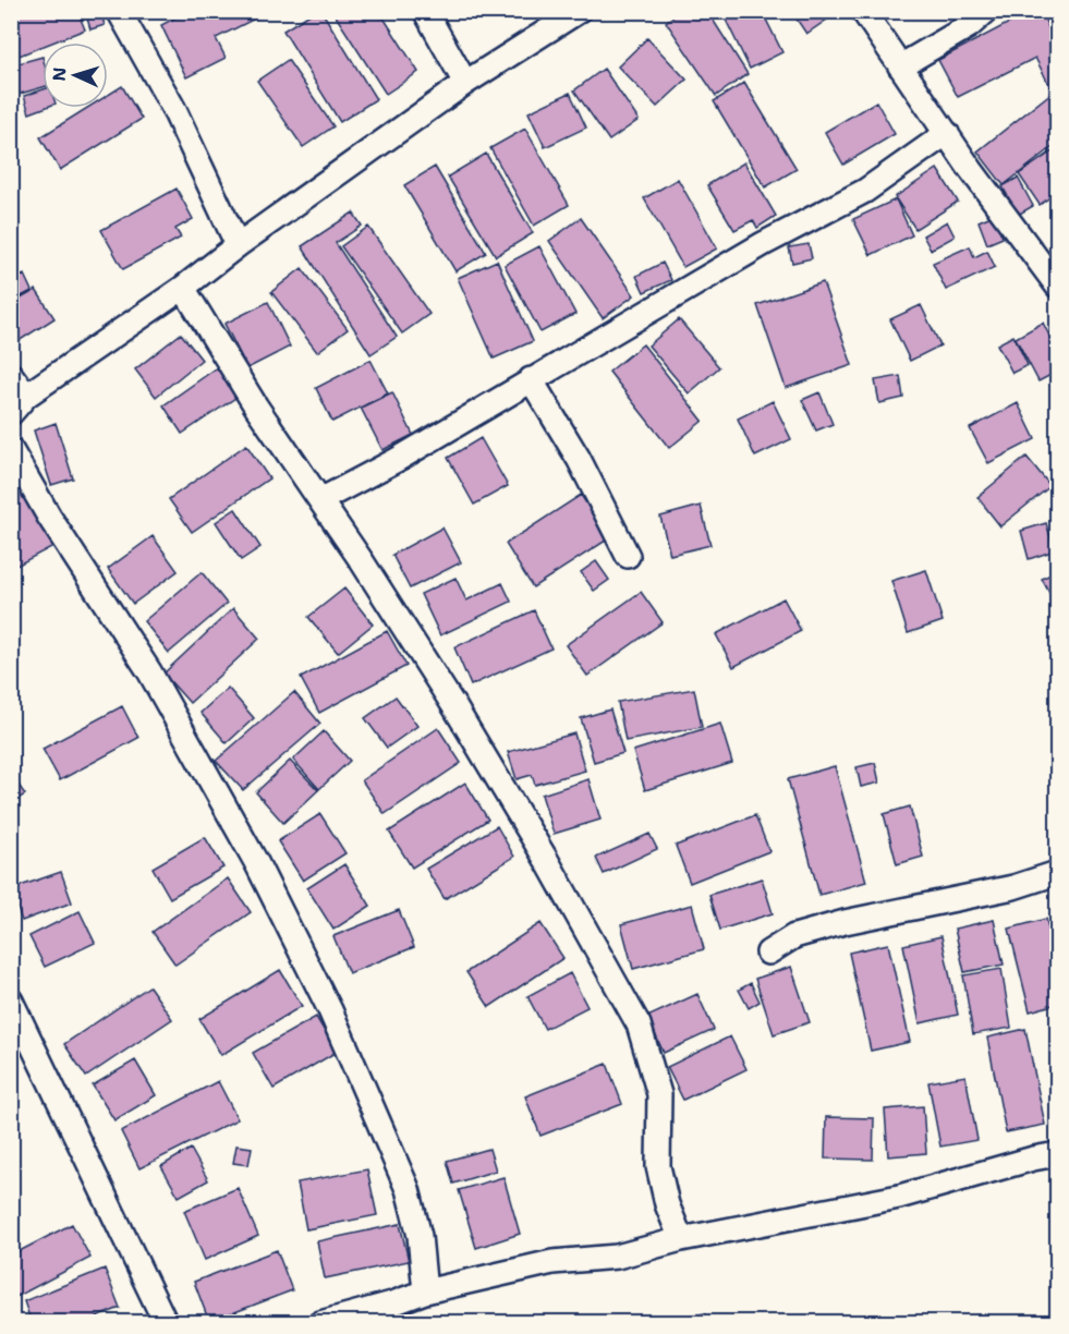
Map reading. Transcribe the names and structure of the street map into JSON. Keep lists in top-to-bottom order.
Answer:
{
  "north": "left"
}
